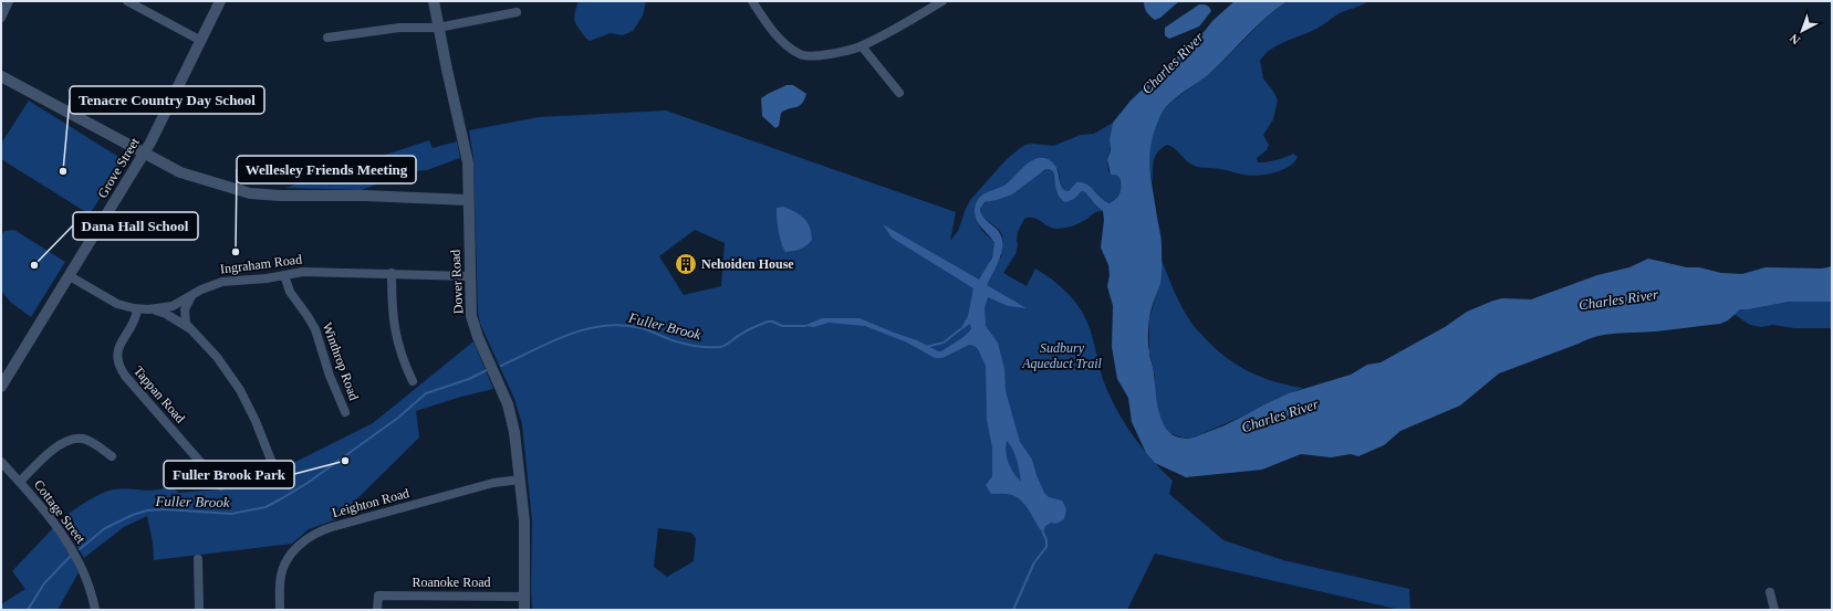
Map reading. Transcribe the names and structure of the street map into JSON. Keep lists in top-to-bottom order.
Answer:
{
  "streets": {
    "street": [
      "Grove Street",
      "Ingraham Road",
      "Dover Road",
      "Winthrop Road",
      "Tappan Road",
      "Leighton Road",
      "Cottage Street",
      "Roanoke Road"
    ]
  },
  "crossings": [
    ["Grove Street", "Ingraham Road"],
    ["Ingraham Road", "Dover Road"],
    ["Ingraham Road", "Winthrop Road"],
    ["Ingraham Road", "Tappan Road"],
    ["Dover Road", "Leighton Road"],
    ["Dover Road", "Roanoke Road"]
  ],
  "water": ["Charles River", "Fuller Brook"],
  "parks": ["Sudbury Aqueduct Trail"],
  "places": {
    "other": [
      "Tenacre Country Day School",
      "Wellesley Friends Meeting",
      "Dana Hall School",
      "Fuller Brook Park"
    ],
    "building": ["Nehoiden House"]
  },
  "north": "bottom left"
}
